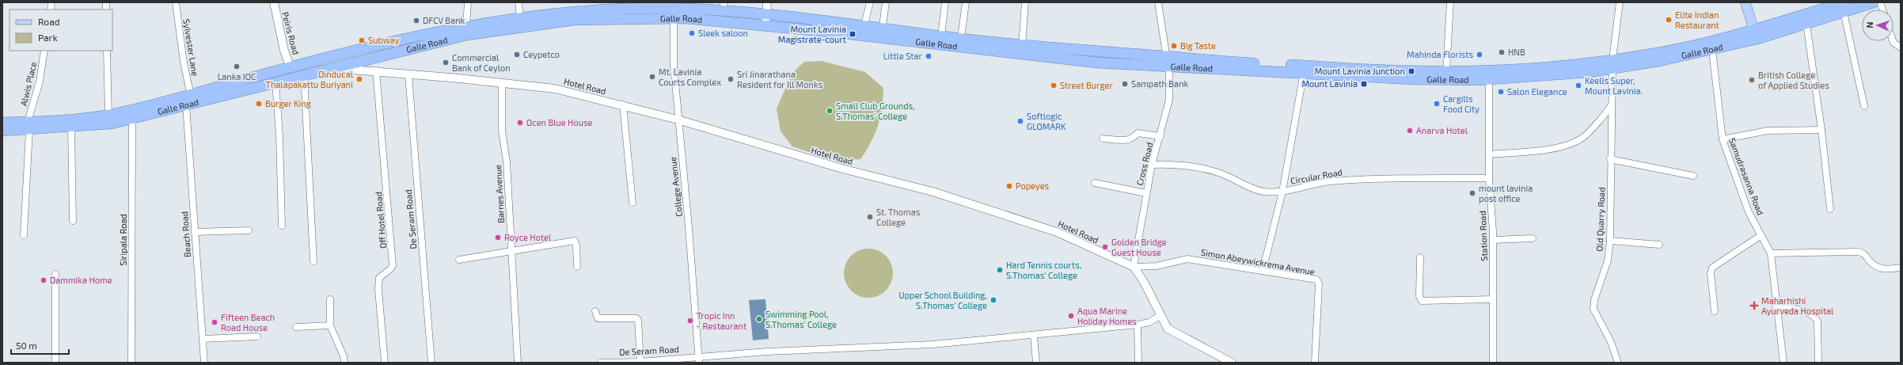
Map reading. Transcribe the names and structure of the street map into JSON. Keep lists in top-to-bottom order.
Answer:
{
  "streets": {
    "highway": ["Galle Road"],
    "street": [
      "Peiris Road",
      "Sylvester Lane",
      "Alwis Place",
      "Hotel Road",
      "Cross Road",
      "Circular Road",
      "Samudrasanna Road",
      "College Avenue",
      "Barnes Avenue",
      "De Seram Road",
      "Old Quarry Road",
      "Off Hotel Road",
      "Beach Road",
      "Station Road",
      "Siripala Road",
      "Simon Abeywickrema Avenue"
    ]
  },
  "crossings": [
    ["Galle Road", "Peiris Road"],
    ["Galle Road", "Sylvester Lane"],
    ["Galle Road", "Alwis Place"],
    ["Galle Road", "Hotel Road"],
    ["Galle Road", "Cross Road"],
    ["Galle Road", "Samudrasanna Road"],
    ["Galle Road", "College Avenue"],
    ["Galle Road", "Old Quarry Road"],
    ["Galle Road", "Beach Road"],
    ["Galle Road", "Station Road"],
    ["Galle Road", "Siripala Road"],
    ["Hotel Road", "Cross Road"],
    ["Hotel Road", "College Avenue"],
    ["Hotel Road", "Barnes Avenue"],
    ["Hotel Road", "De Seram Road"],
    ["Hotel Road", "Off Hotel Road"],
    ["Hotel Road", "Simon Abeywickrema Avenue"],
    ["Cross Road", "Circular Road"],
    ["Cross Road", "Simon Abeywickrema Avenue"],
    ["Circular Road", "Station Road"],
    ["College Avenue", "De Seram Road"]
  ],
  "places": {
    "other": [
      "Elite Indian Restaurant",
      "DFCV Bank",
      "Sleek saloon",
      "Subway",
      "Big Taste",
      "HNB",
      "Ceypetco",
      "Mahinda Florists",
      "Little Star",
      "Commercial Bank of Ceylon",
      "Lanka IOC",
      "Mt. Lavinia Courts Complex",
      "Dinducal Thalapakattu Buriyani",
      "Sri Jinarathana Resident for Ill Monks",
      "British College of Applied Studies",
      "Sampath Bank",
      "Street Burger",
      "Keells Super, Mount Lavinia.",
      "Salon Elegance",
      "Burger King",
      "Cargills Food City",
      "Small Club Grounds, S.Thomas' College",
      "Softlogic GLOMARK",
      "Ocen Blue House",
      "Anarva Hotel",
      "Popeyes",
      "mount lavinia post office",
      "St. Thomas College",
      "Royce Hotel",
      "Golden Bridge Guest House",
      "Hard Tennis courts, S.Thomas' College",
      "Dammika Home",
      "Upper School Building, S.Thomas' College",
      "Aqua Marine Holiday Homes",
      "Swimming Pool, S.Thomas' College",
      "Tropic Inn - Restaurant",
      "Fifteen Beach Road House"
    ],
    "transit": ["Mount Lavinia Magistrate-court", "Mount Lavinia Junction", "Mount Lavinia"],
    "health": ["Maharhishi Ayurveda Hospital"]
  },
  "legend": ["Road", "Park"],
  "scale_bar": "50 m",
  "north": "left"
}
